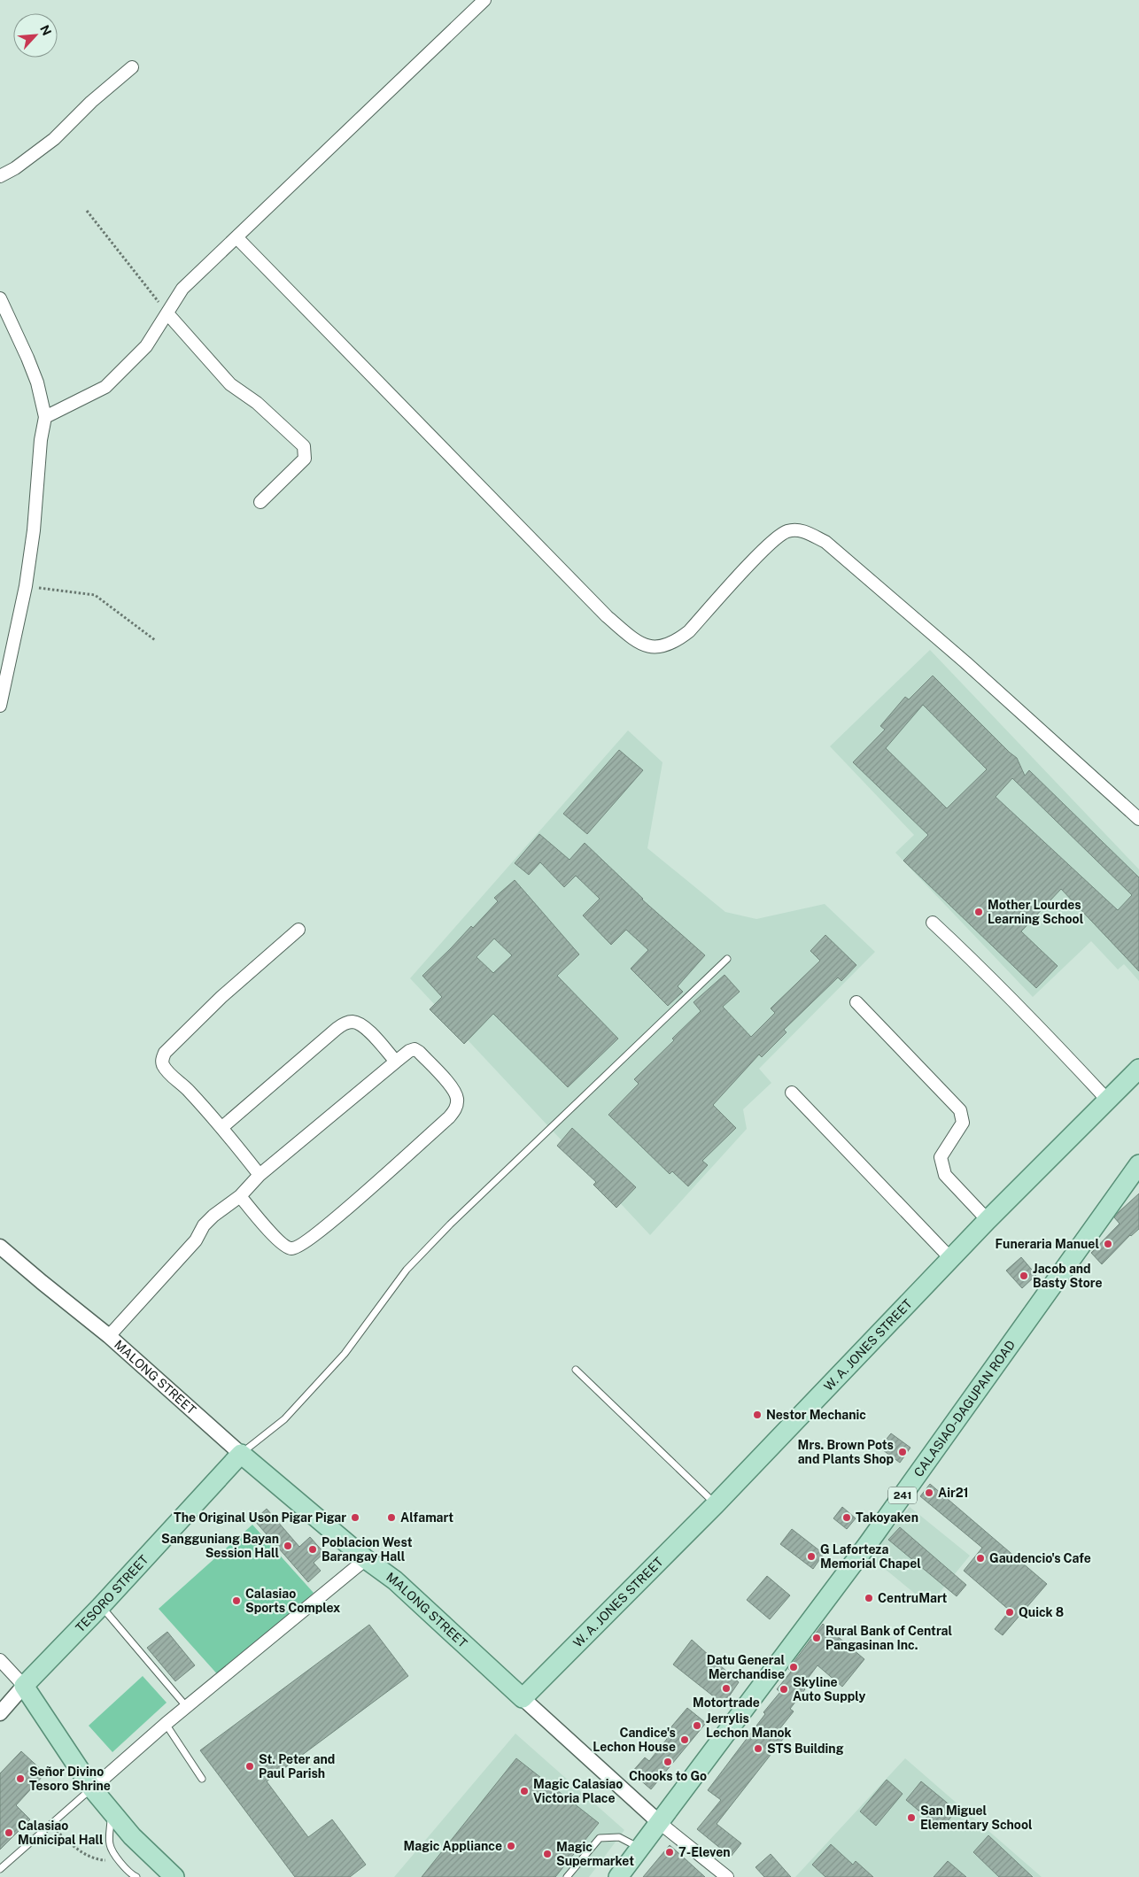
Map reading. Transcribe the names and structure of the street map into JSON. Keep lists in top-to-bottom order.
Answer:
{
  "streets": {
    "main road": [
      "W. A. JONES STREET",
      "MALONG STREET",
      "CALASIAO-DAGUPAN ROAD",
      "241",
      "TESORO STREET"
    ]
  },
  "crossings": [
    ["W. A. JONES STREET", "MALONG STREET"],
    ["MALONG STREET", "CALASIAO-DAGUPAN ROAD"],
    ["MALONG STREET", "241"],
    ["MALONG STREET", "TESORO STREET"],
    ["CALASIAO-DAGUPAN ROAD", "241"]
  ],
  "places": [
    "Mother Lourdes Learning School",
    "Funeraria Manuel",
    "Jacob and Basty Store",
    "Nestor Mechanic",
    "Mrs. Brown Pots and Plants Shop",
    "Air21",
    "The Original Uson Pigar Pigar",
    "Alfamart",
    "Takoyaken",
    "Sangguniang Bayan Session Hall",
    "Poblacion West Barangay Hall",
    "G Laforteza Memorial Chapel",
    "Gaudencio's Cafe",
    "CentruMart",
    "Calasiao Sports Complex",
    "Quick 8",
    "Rural Bank of Central Pangasinan Inc.",
    "Datu General Merchandise",
    "Motortrade",
    "Skyline Auto Supply",
    "Jerrylis Lechon Manok",
    "Candice's Lechon House",
    "STS Building",
    "Chooks to Go",
    "St. Peter and Paul Parish",
    "Señor Divino Tesoro Shrine",
    "Magic Calasiao Victoria Place",
    "San Miguel Elementary School",
    "Calasiao Municipal Hall",
    "Magic Appliance",
    "7-Eleven",
    "Magic Supermarket"
  ],
  "north": "top right"
}
